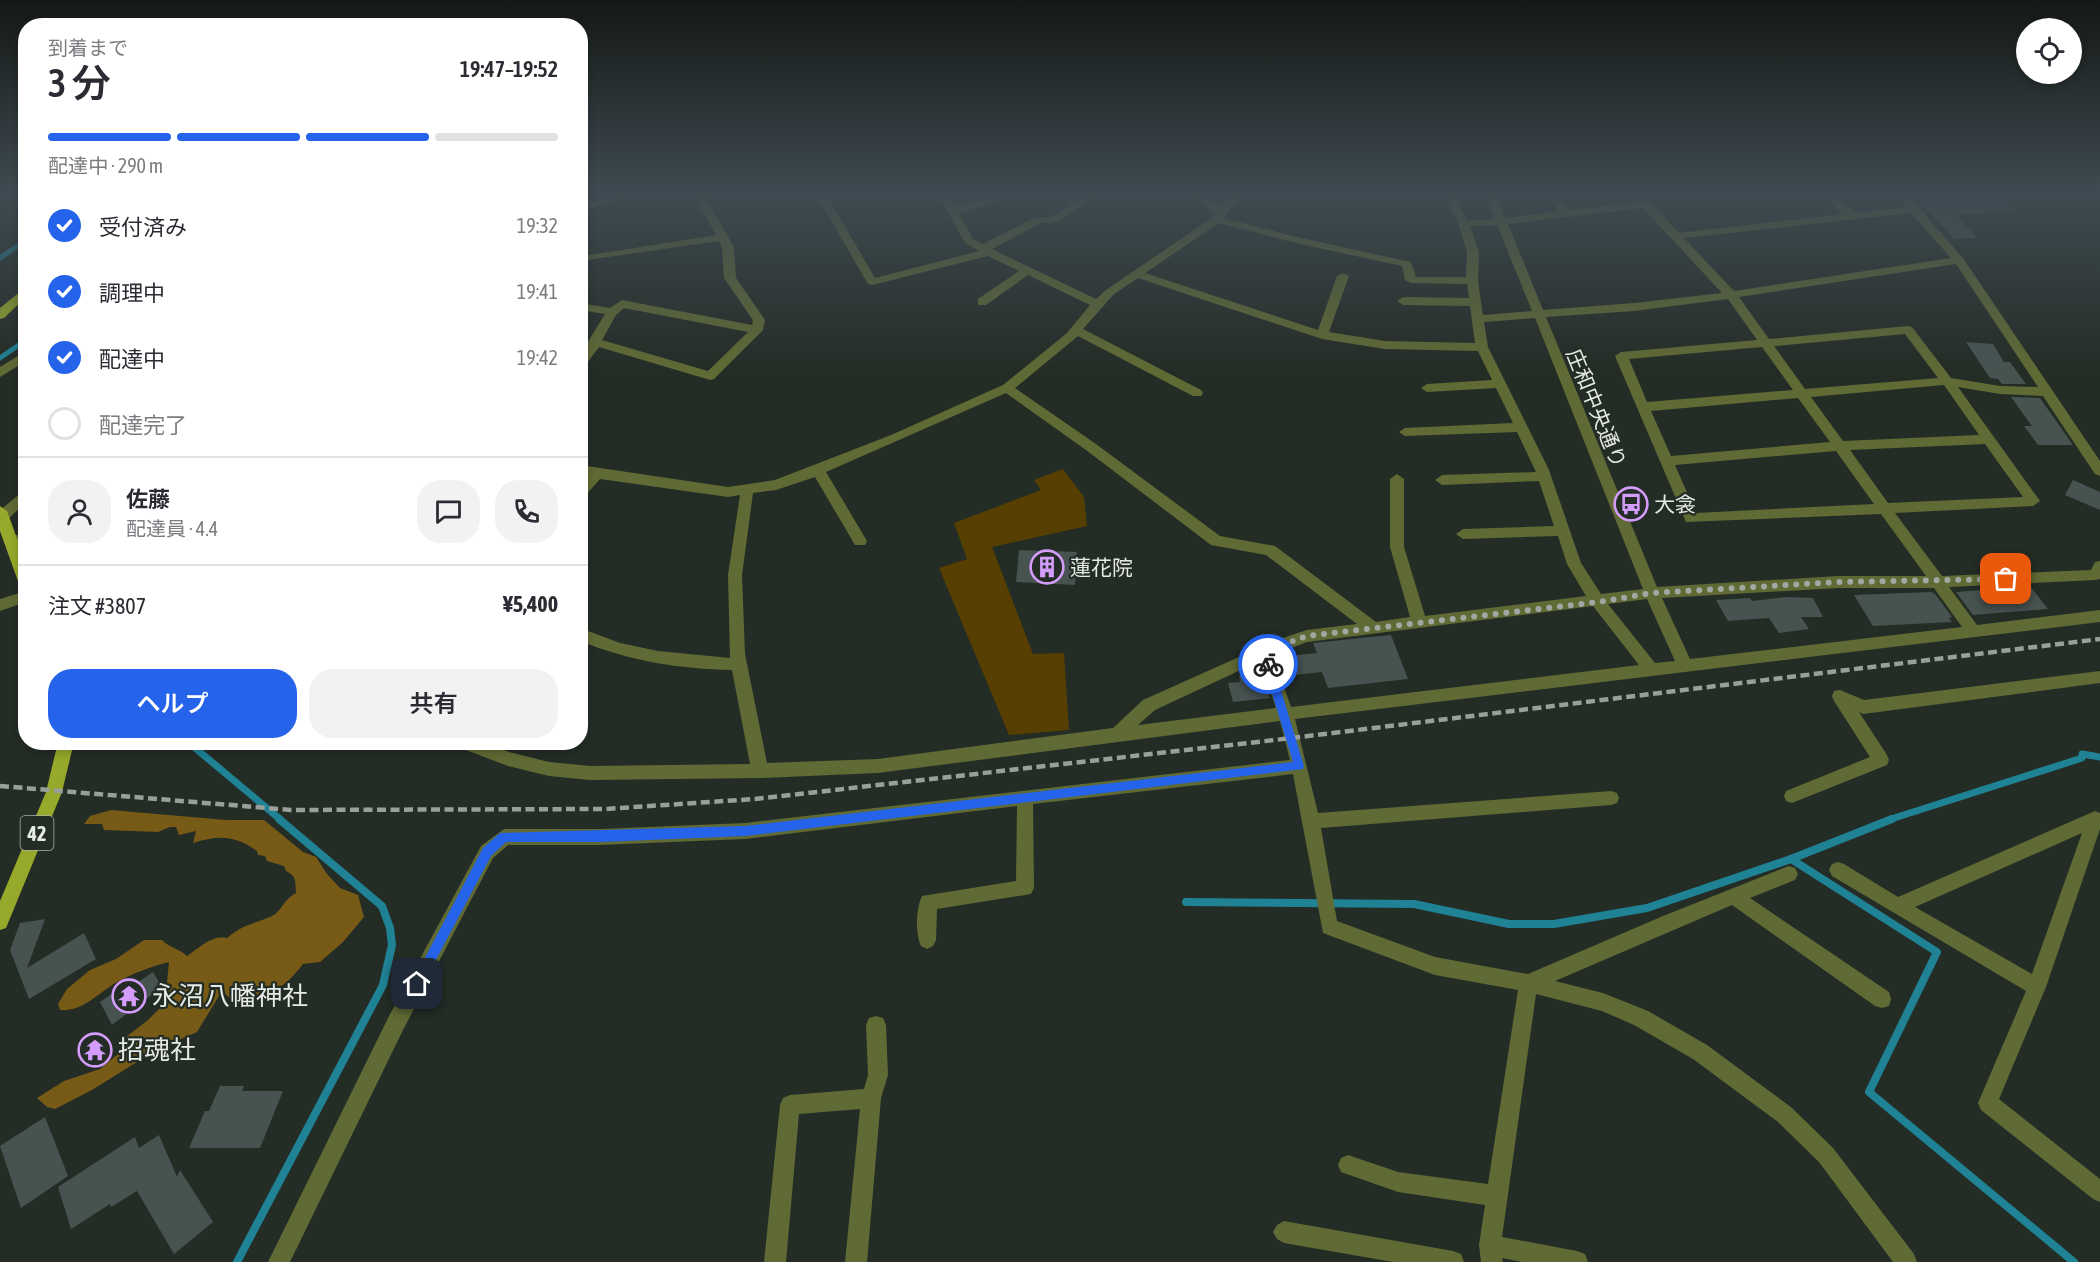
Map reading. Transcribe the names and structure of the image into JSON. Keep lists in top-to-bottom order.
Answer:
{
  "streets": {
    "main road": ["42"],
    "street": ["庄和中央通り"]
  },
  "places": {
    "bus stop": ["大衾"],
    "building": ["蓮花院"],
    "temple": ["永沼八幡神社", "招魂社"]
  },
  "page": {
    "heading": ["3 分", "到着まで", "19:47–19:52"],
    "panel": [
      "佐藤",
      "配達員 · 4.4",
      "注文 #3807",
      "¥5,400"
    ],
    "bar": "配達中 · 290 m",
    "list": [
      ["受付済み", "19:32"],
      ["調理中", "19:41"],
      ["配達中", "19:42"],
      "配達完了"
    ],
    "buttons": ["ヘルプ", "共有"]
  }
}
